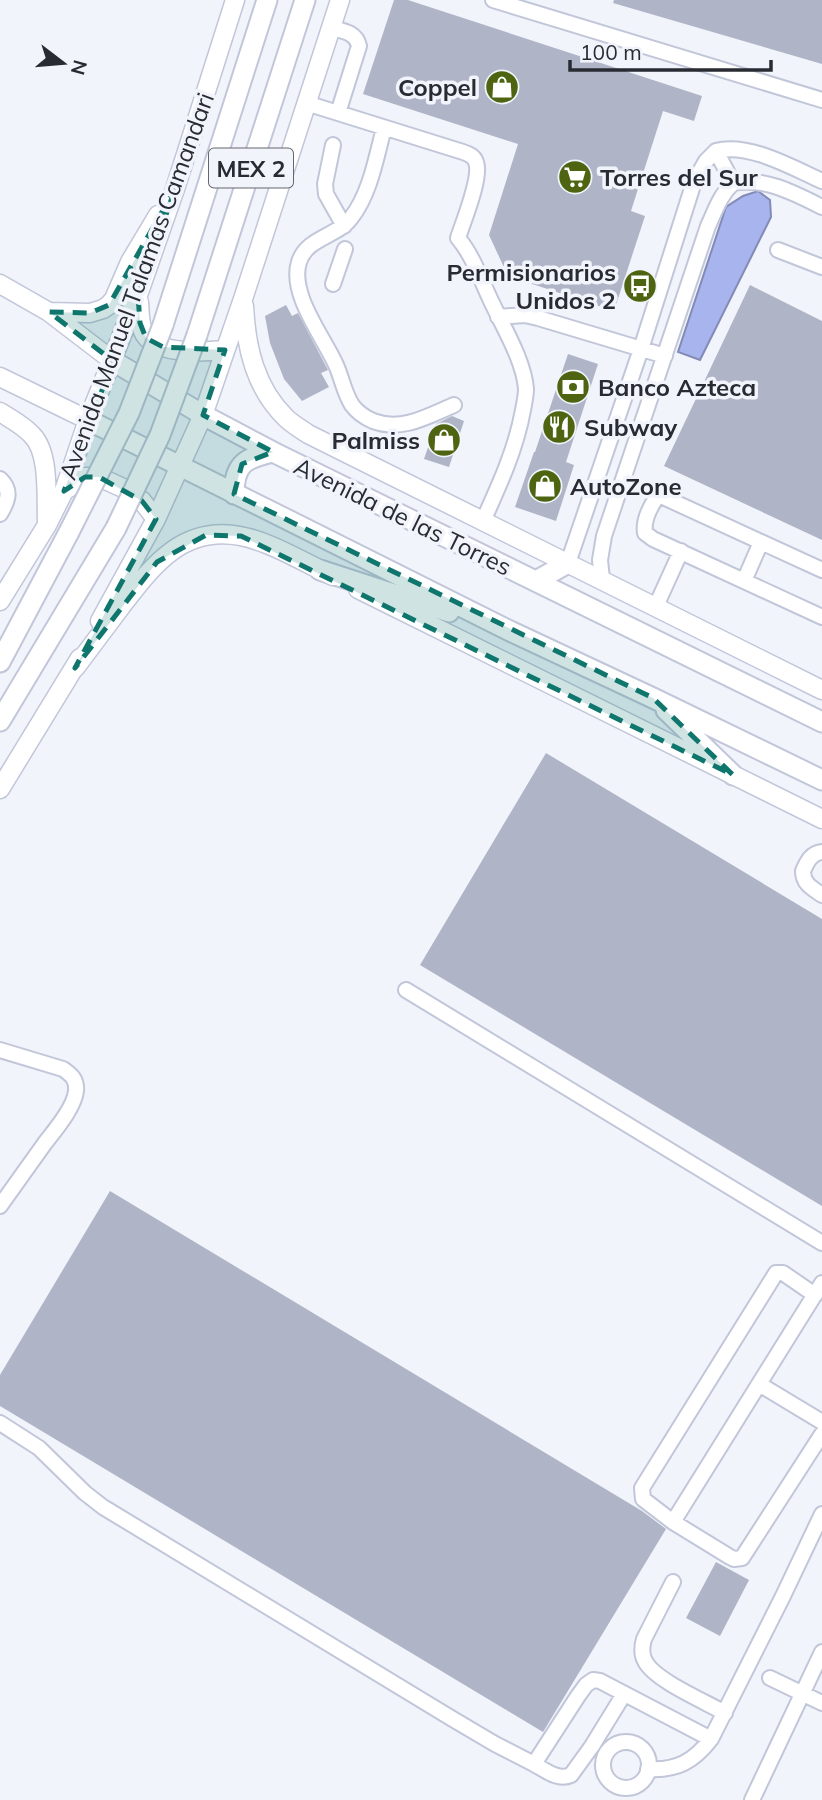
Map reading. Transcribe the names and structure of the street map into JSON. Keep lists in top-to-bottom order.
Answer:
{
  "streets": {
    "highway": ["MEX 2", "Avenida de las Torres"],
    "main road": ["Avenida Manuel Talamas Camandari"]
  },
  "crossings": [
    ["Avenida Manuel Talamas Camandari", "Avenida de las Torres"]
  ],
  "places": {
    "shop": ["Coppel", "Palmiss", "AutoZone"],
    "supermarket": ["Torres del Sur"],
    "bus stop": ["Permisionarios Unidos 2"],
    "bank": ["Banco Azteca"],
    "restaurant": ["Subway"]
  },
  "scale_bar": "100 m",
  "north": "right"
}
